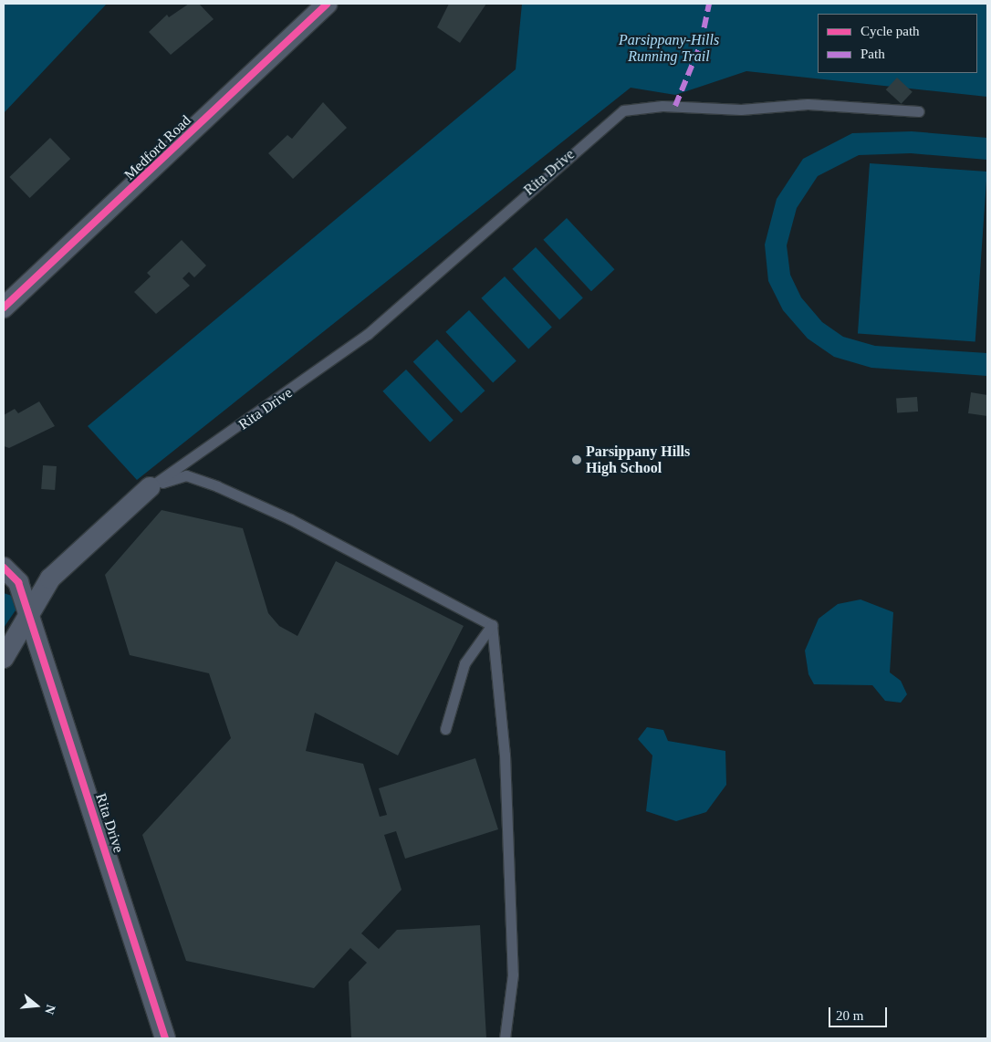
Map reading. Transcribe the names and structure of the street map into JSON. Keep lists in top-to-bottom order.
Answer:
{
  "streets": {
    "street": ["Medford Road", "Rita Drive"]
  },
  "parks": ["Parsippany-Hills Running Trail"],
  "places": ["Parsippany Hills High School"],
  "legend": ["Cycle path", "Path"],
  "scale_bar": "20 m",
  "north": "right"
}
